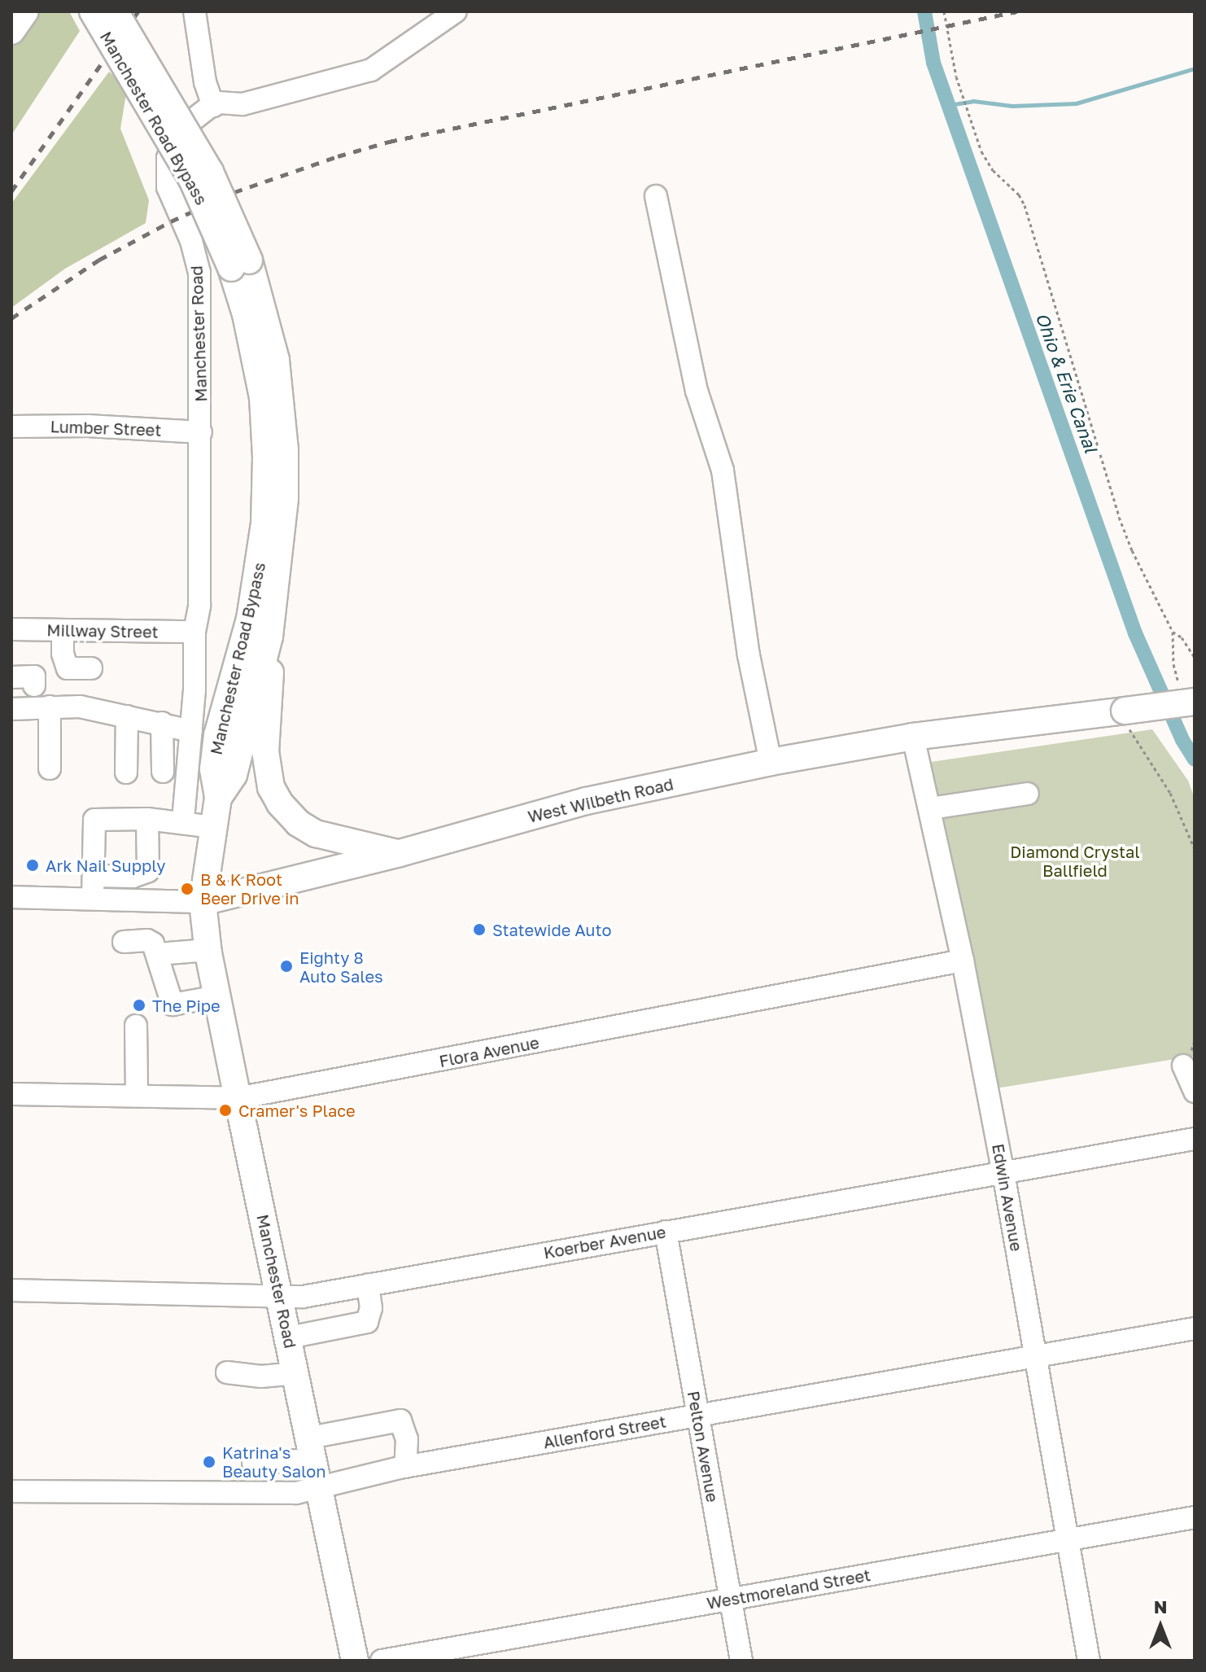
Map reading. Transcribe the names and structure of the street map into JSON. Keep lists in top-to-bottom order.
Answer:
{
  "streets": {
    "main road": ["Manchester Road Bypass", "Manchester Road", "West Wilbeth Road"],
    "street": [
      "Lumber Street",
      "Millway Street",
      "Flora Avenue",
      "Edwin Avenue",
      "Koerber Avenue",
      "Allenford Street",
      "Pelton Avenue",
      "Westmoreland Street"
    ]
  },
  "crossings": [
    ["Manchester Road Bypass", "Manchester Road"],
    ["Manchester Road Bypass", "West Wilbeth Road"],
    ["Manchester Road", "Lumber Street"],
    ["Manchester Road", "Millway Street"],
    ["Manchester Road", "West Wilbeth Road"],
    ["Manchester Road", "Flora Avenue"],
    ["Manchester Road", "Koerber Avenue"],
    ["Manchester Road", "Allenford Street"],
    ["West Wilbeth Road", "Edwin Avenue"],
    ["Flora Avenue", "Edwin Avenue"],
    ["Edwin Avenue", "Koerber Avenue"],
    ["Edwin Avenue", "Allenford Street"],
    ["Edwin Avenue", "Westmoreland Street"],
    ["Koerber Avenue", "Pelton Avenue"],
    ["Allenford Street", "Pelton Avenue"],
    ["Pelton Avenue", "Westmoreland Street"]
  ],
  "water": ["Ohio & Erie Canal"],
  "parks": ["Diamond Crystal Ballfield"],
  "places": [
    "Ark Nail Supply",
    "B & K Root Beer Drive in",
    "Statewide Auto",
    "Eighty 8 Auto Sales",
    "The Pipe",
    "Cramer's Place",
    "Katrina's Beauty Salon"
  ],
  "north": "top"
}
